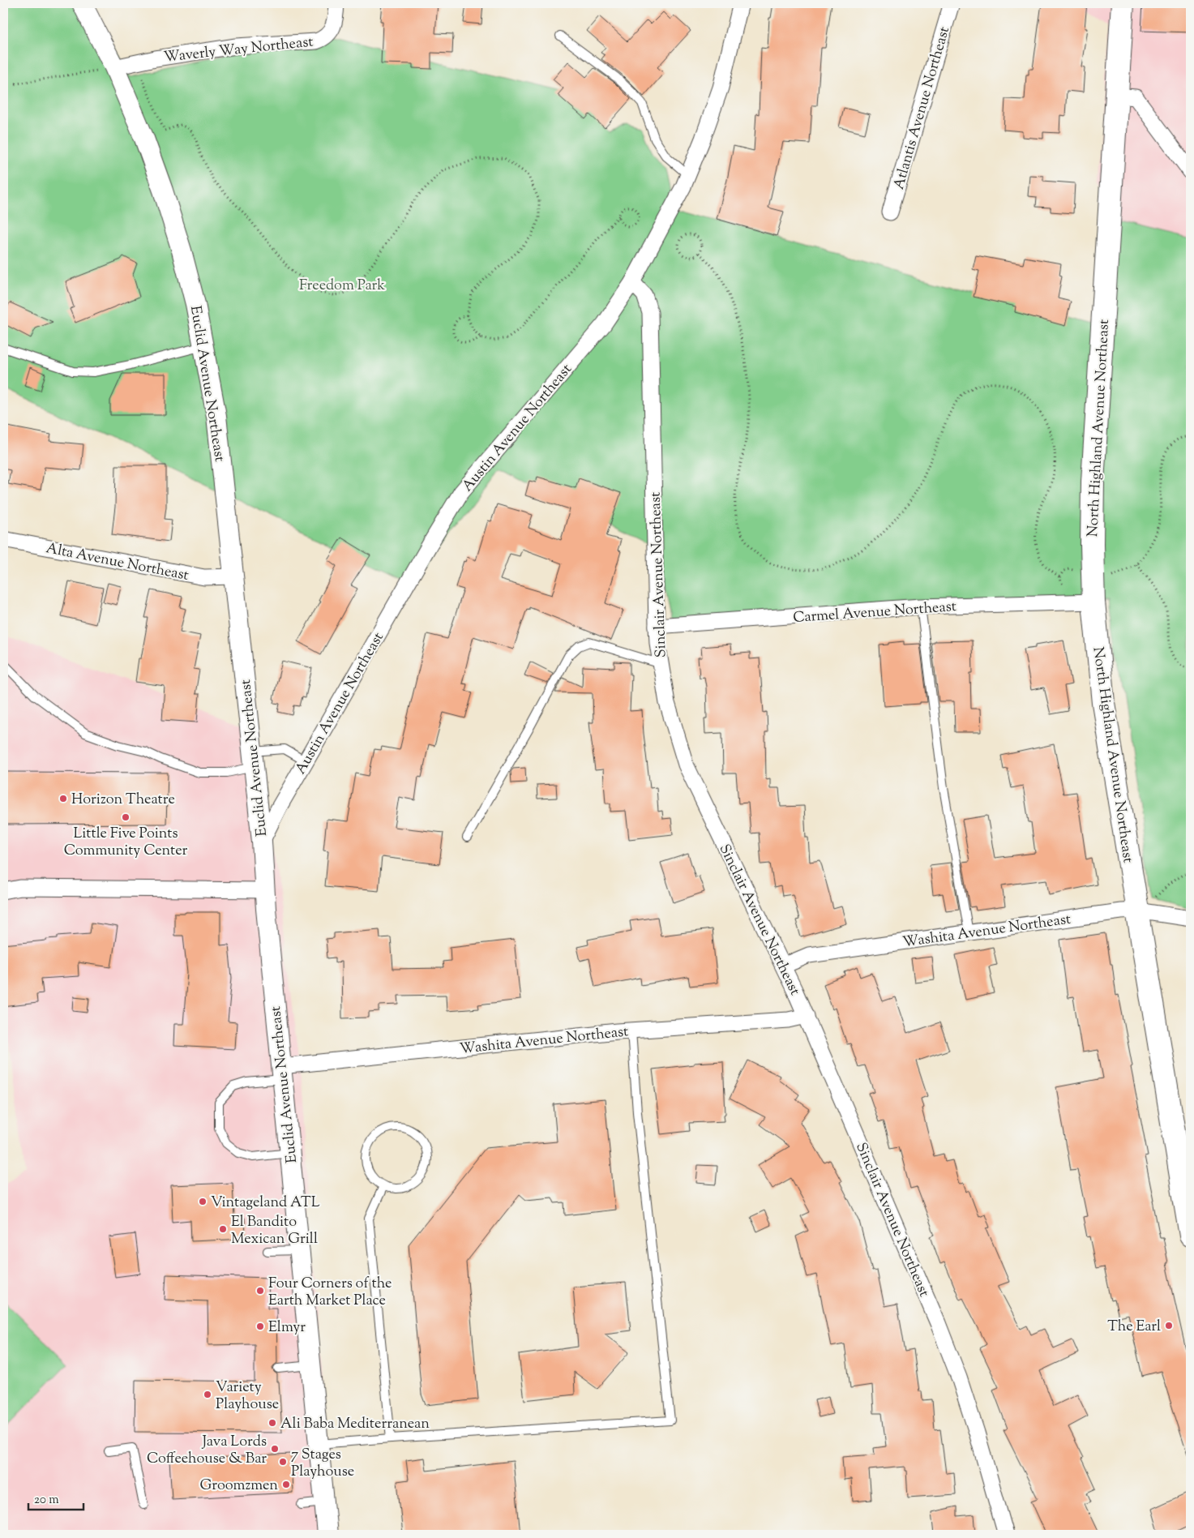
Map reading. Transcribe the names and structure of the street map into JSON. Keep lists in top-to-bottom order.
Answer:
{
  "streets": {
    "main road": ["North Highland Avenue Northeast"],
    "street": [
      "Waverly Way Northeast",
      "Atlantis Avenue Northeast",
      "Euclid Avenue Northeast",
      "Austin Avenue Northeast",
      "Alta Avenue Northeast",
      "Sinclair Avenue Northeast",
      "Carmel Avenue Northeast",
      "Washita Avenue Northeast"
    ]
  },
  "crossings": [
    ["Waverly Way Northeast", "Euclid Avenue Northeast"],
    ["Euclid Avenue Northeast", "Austin Avenue Northeast"],
    ["Euclid Avenue Northeast", "Alta Avenue Northeast"],
    ["Euclid Avenue Northeast", "Washita Avenue Northeast"],
    ["Austin Avenue Northeast", "Sinclair Avenue Northeast"],
    ["North Highland Avenue Northeast", "Carmel Avenue Northeast"],
    ["North Highland Avenue Northeast", "Washita Avenue Northeast"],
    ["Sinclair Avenue Northeast", "Carmel Avenue Northeast"],
    ["Sinclair Avenue Northeast", "Washita Avenue Northeast"]
  ],
  "parks": ["Freedom Park"],
  "places": [
    "Horizon Theatre",
    "Little Five Points Community Center",
    "Vintageland ATL",
    "El Bandito Mexican Grill",
    "Four Corners of the Earth Market Place",
    "The Earl",
    "Elmyr",
    "Variety Playhouse",
    "Ali Baba Mediterranean",
    "Java Lords Coffeehouse & Bar",
    "7 Stages Playhouse",
    "Groomzmen"
  ],
  "scale_bar": "20 m"
}
